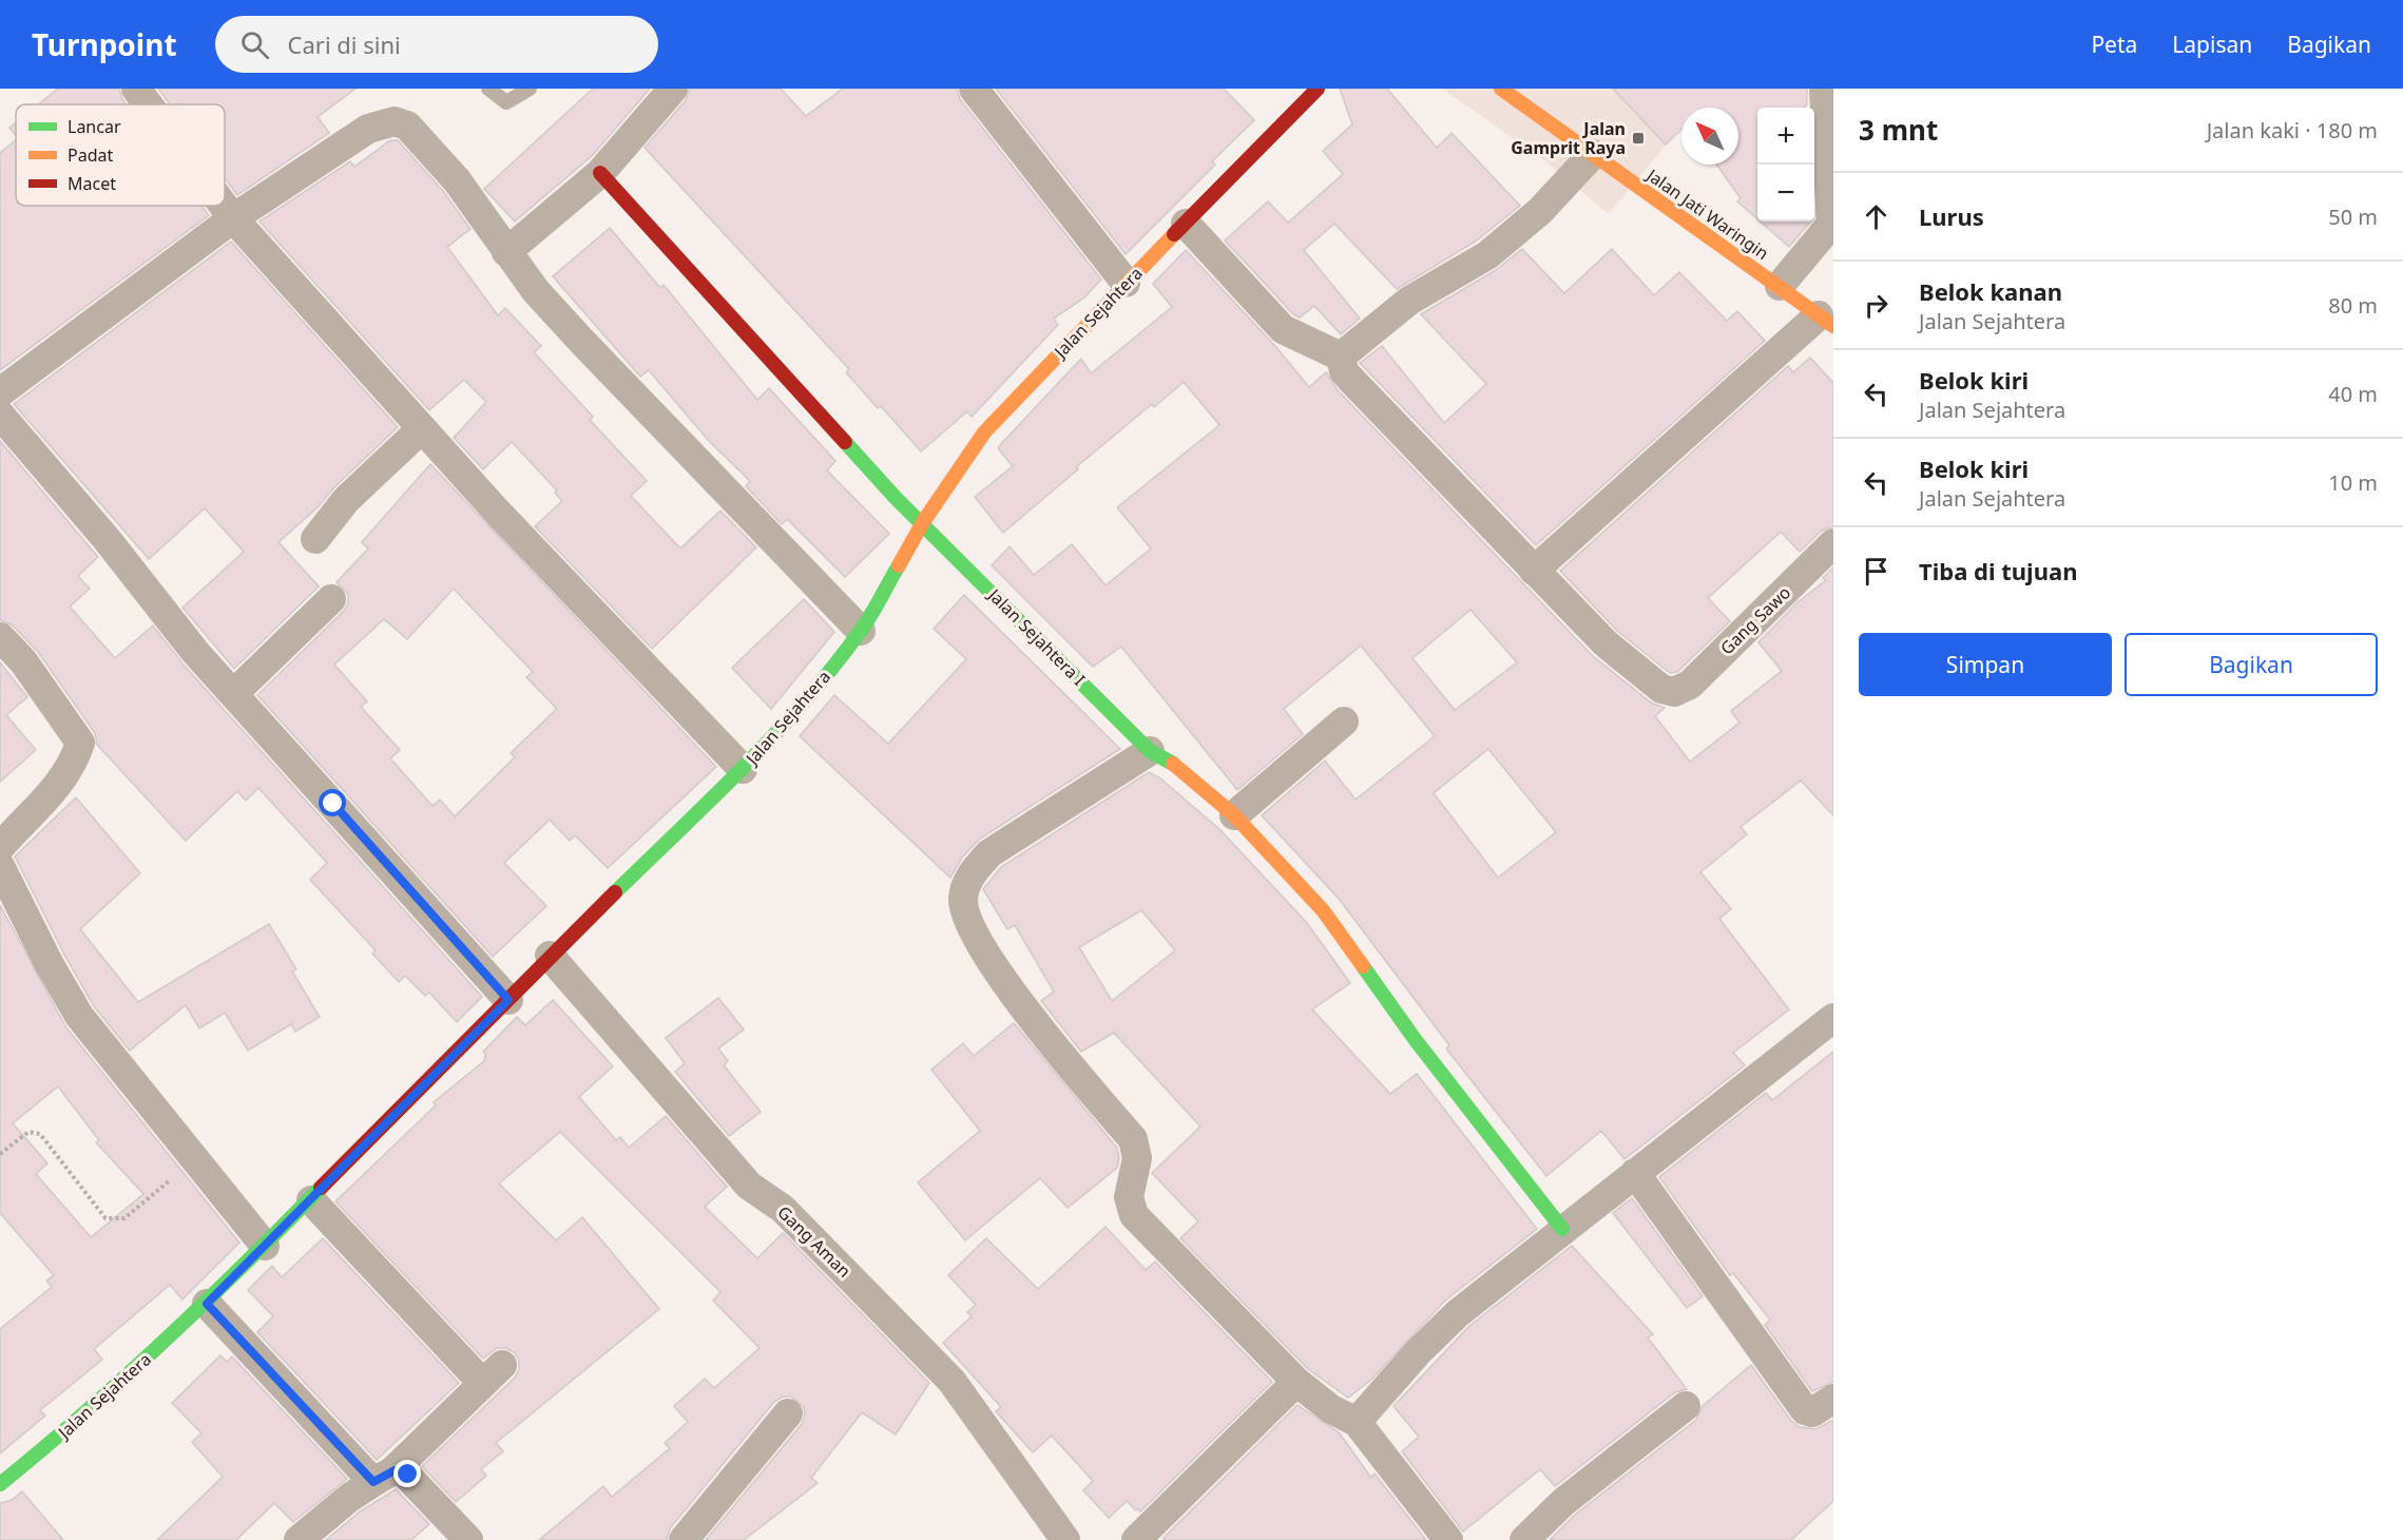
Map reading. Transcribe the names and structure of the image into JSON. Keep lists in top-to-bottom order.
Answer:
{
  "streets": {
    "street": [
      "Jalan Jati Waringin",
      "Jalan Sejahtera",
      "Gang Sawo",
      "Jalan Sejahtera I",
      "Gang Aman"
    ]
  },
  "crossings": [
    ["Jalan Sejahtera", "Jalan Sejahtera I"],
    ["Jalan Sejahtera", "Gang Aman"]
  ],
  "places": {
    "transit": ["Jalan Gamprit Raya"]
  },
  "legend": ["Lancar", "Padat", "Macet"],
  "north": "top left",
  "page": {
    "header": "Turnpoint",
    "search": "Cari di sini",
    "nav": ["Peta", "Lapisan", "Bagikan"],
    "heading": ["3 mnt", "Jalan kaki · 180 m"],
    "map_buttons": ["+", "−"],
    "list": [
      ["Lurus", "50 m"],
      ["Belok kanan", "Jalan Sejahtera", "80 m"],
      ["Belok kiri", "Jalan Sejahtera", "40 m"],
      ["Belok kiri", "Jalan Sejahtera", "10 m"],
      "Tiba di tujuan"
    ],
    "buttons": ["Simpan", "Bagikan"]
  }
}
